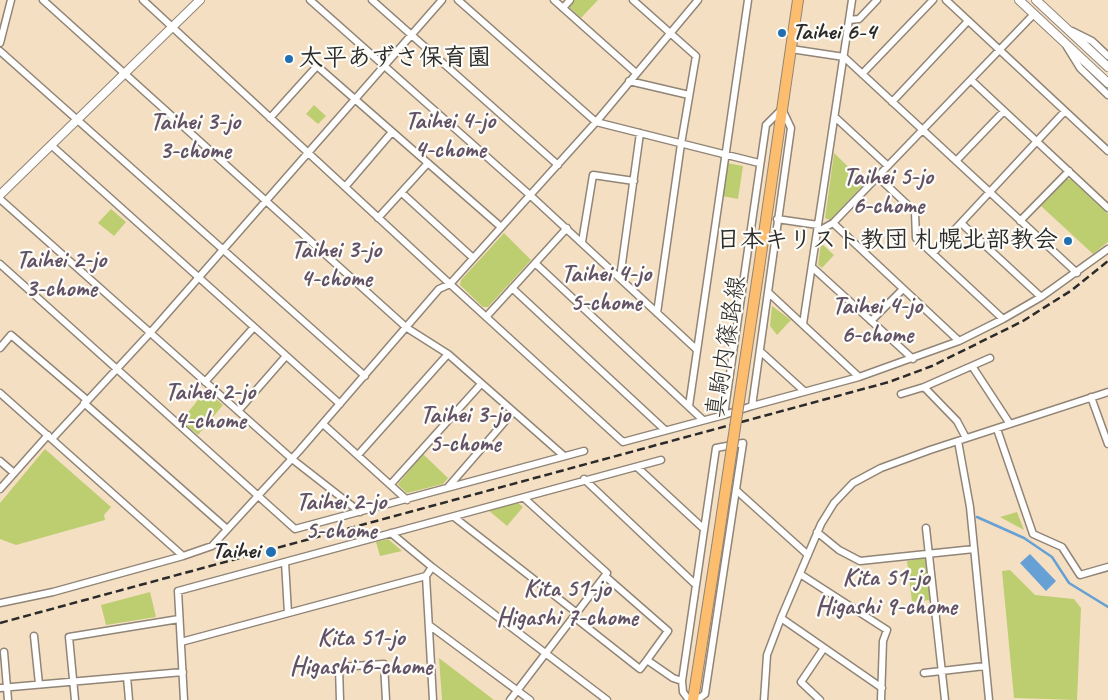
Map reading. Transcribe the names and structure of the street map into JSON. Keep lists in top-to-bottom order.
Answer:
{
  "streets": {
    "main road": ["真駒内篠路線"]
  },
  "districts": [
    "Taihei 4-jo 4-chome",
    "Taihei 3-jo 3-chome",
    "Taihei 5-jo 6-chome",
    "Taihei 3-jo 4-chome",
    "Taihei 2-jo 3-chome",
    "Taihei 4-jo 5-chome",
    "Taihei 4-jo 6-chome",
    "Taihei 2-jo 4-chome",
    "Taihei 3-jo 5-chome",
    "Taihei 2-jo 5-chome",
    "Kita 51-jo Higashi 9-chome",
    "Kita 51-jo Higashi 7-chome",
    "Kita 51-jo Higashi 6-chome"
  ],
  "places": [
    "Taihei 6-4",
    "太平あずさ保育園",
    "日本キリスト教団 札幌北部教会",
    "Taihei"
  ]
}
